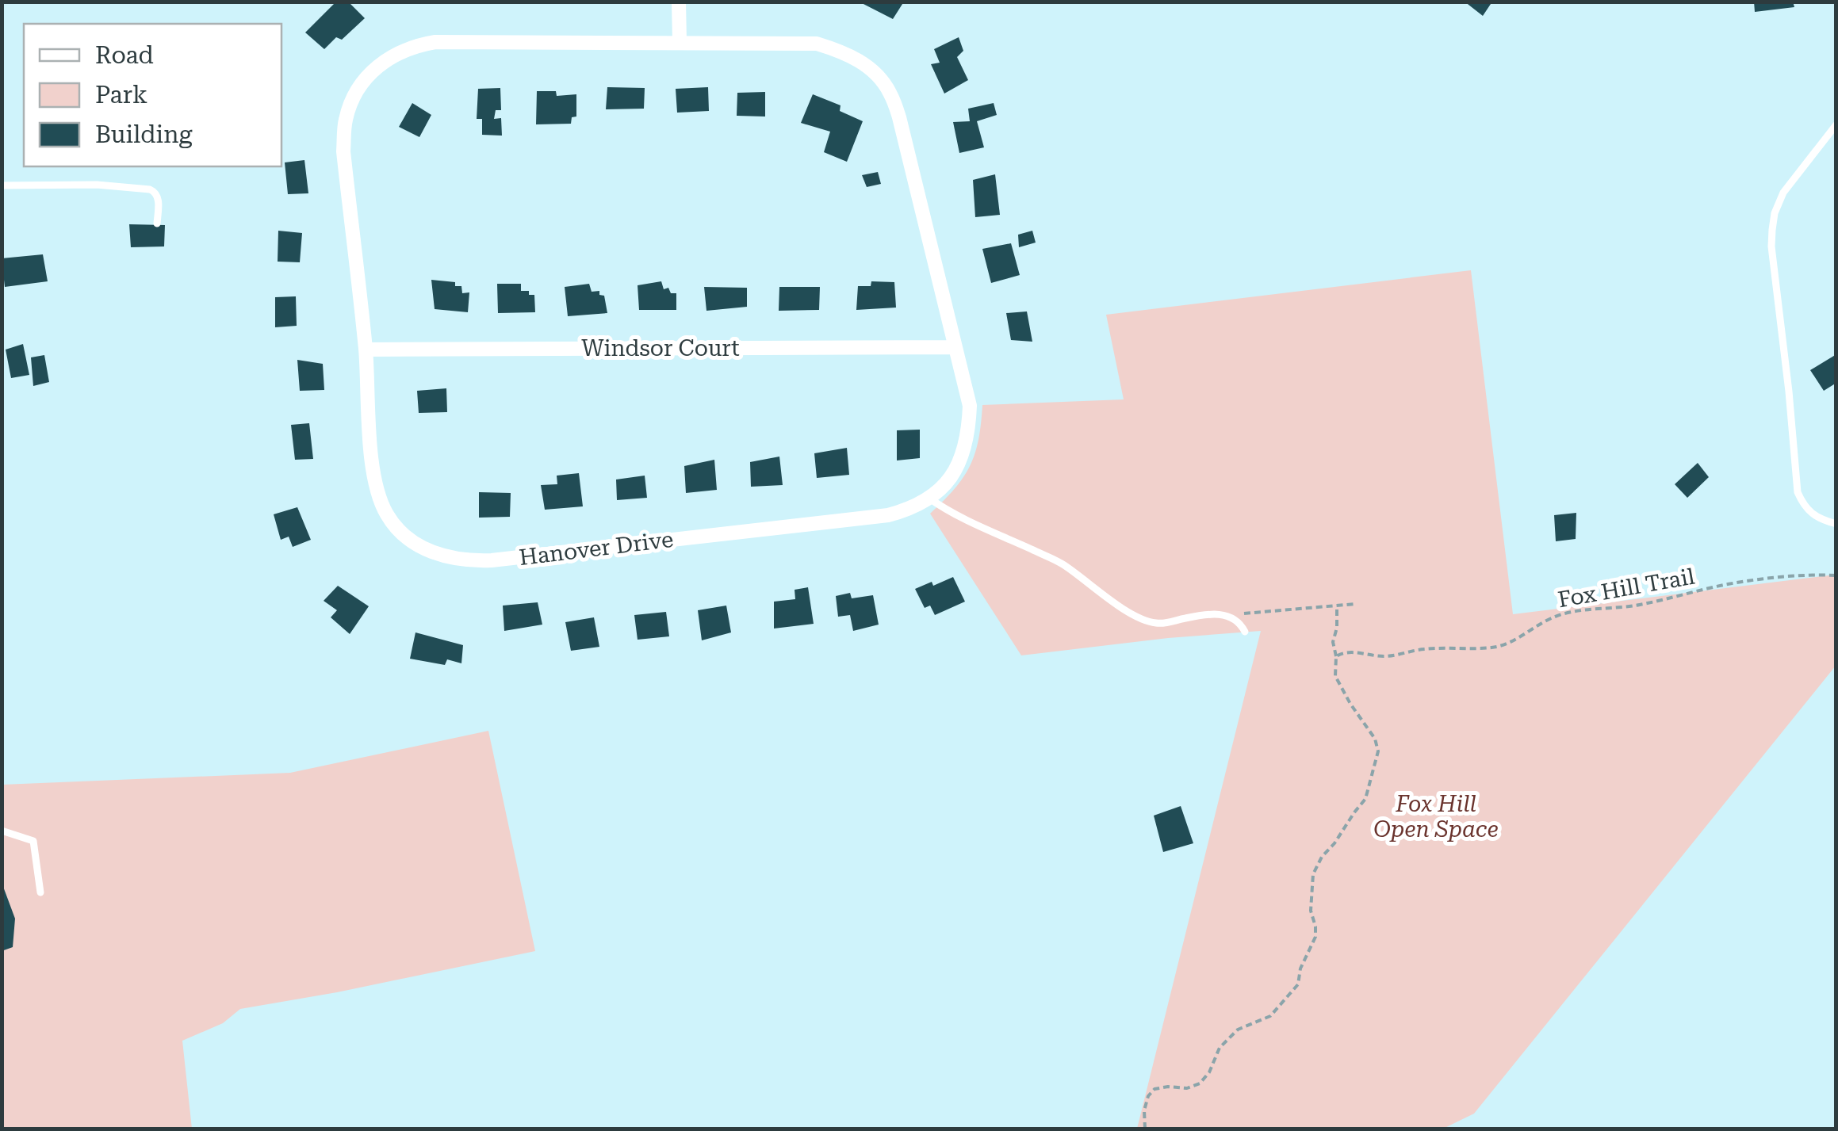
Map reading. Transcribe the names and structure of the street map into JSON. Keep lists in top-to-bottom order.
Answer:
{
  "streets": {
    "street": ["Windsor Court", "Hanover Drive"],
    "path": ["Fox Hill Trail"]
  },
  "crossings": [
    ["Windsor Court", "Hanover Drive"]
  ],
  "parks": ["Fox Hill Open Space"],
  "legend": ["Road", "Park", "Building"]
}
